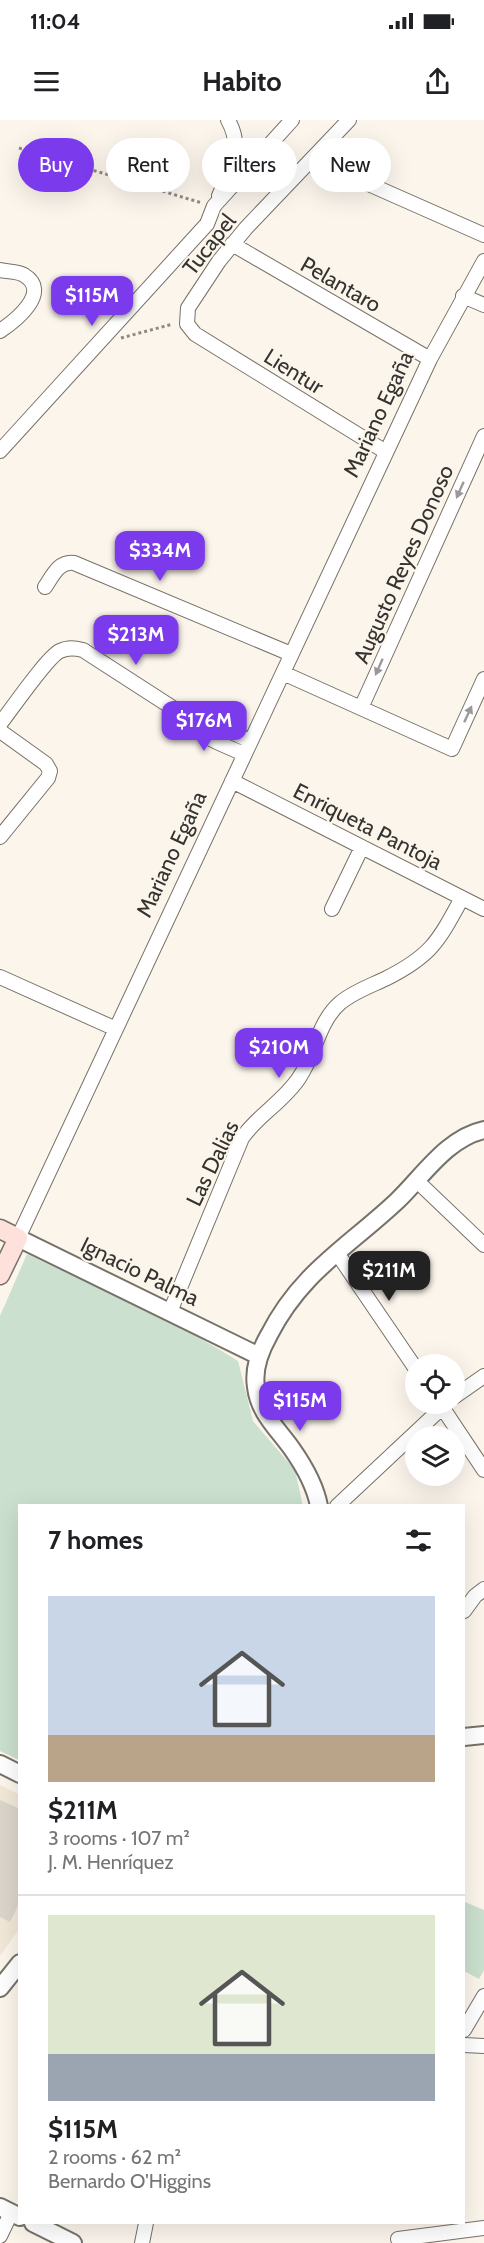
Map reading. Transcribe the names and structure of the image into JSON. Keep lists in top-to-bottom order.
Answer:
{
  "streets": {
    "main road": ["Mariano Egaña", "Ignacio Palma"],
    "street": [
      "Tucapel",
      "Pelantaro",
      "Lientur",
      "Augusto Reyes Donoso",
      "Enriqueta Pantoja",
      "Las Dalias"
    ]
  },
  "crossings": [
    ["Tucapel", "Pelantaro"],
    ["Tucapel", "Lientur"],
    ["Pelantaro", "Mariano Egaña"],
    ["Lientur", "Mariano Egaña"],
    ["Mariano Egaña", "Enriqueta Pantoja"],
    ["Mariano Egaña", "Ignacio Palma"],
    ["Enriqueta Pantoja", "Las Dalias"],
    ["Las Dalias", "Ignacio Palma"]
  ],
  "one_way": ["Augusto Reyes Donoso"],
  "page": {
    "status": "11:04",
    "header": "Habito",
    "chip": [
      "Buy",
      "Rent",
      "Filters",
      "New"
    ],
    "price": [
      "$115M",
      "$334M",
      "$213M",
      "$176M",
      "$210M",
      "$211M",
      "$115M"
    ],
    "heading": "7 homes",
    "list": [
      {
        "name": "$211M",
        "note": "3 rooms · 107 m² · J. M. Henríquez"
      },
      {
        "name": "$115M",
        "note": "2 rooms · 62 m² · Bernardo O'Higgins"
      }
    ]
  }
}
